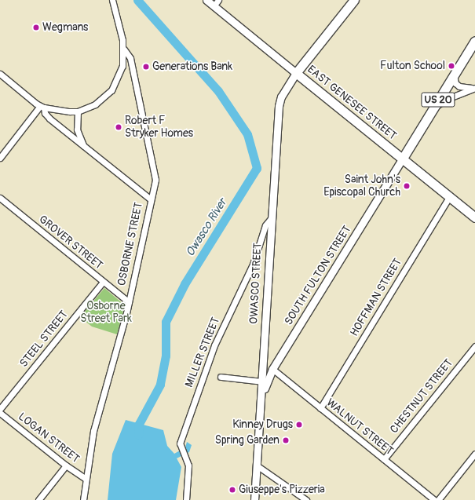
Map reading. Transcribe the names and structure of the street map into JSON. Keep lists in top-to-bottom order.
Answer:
{
  "streets": {
    "highway": ["US 20", "EAST GENESEE STREET"],
    "main road": ["SOUTH FULTON STREET", "OWASCO STREET"],
    "street": [
      "GROVER STREET",
      "OSBORNE STREET",
      "HOFFMAN STREET",
      "STEEL STREET",
      "MILLER STREET",
      "CHESTNUT STREET",
      "WALNUT STREET",
      "LOGAN STREET"
    ]
  },
  "crossings": [
    ["US 20", "EAST GENESEE STREET"],
    ["US 20", "SOUTH FULTON STREET"],
    ["EAST GENESEE STREET", "SOUTH FULTON STREET"],
    ["EAST GENESEE STREET", "OWASCO STREET"],
    ["EAST GENESEE STREET", "HOFFMAN STREET"],
    ["GROVER STREET", "OSBORNE STREET"],
    ["GROVER STREET", "STEEL STREET"],
    ["OSBORNE STREET", "LOGAN STREET"],
    ["SOUTH FULTON STREET", "OWASCO STREET"],
    ["SOUTH FULTON STREET", "WALNUT STREET"],
    ["OWASCO STREET", "MILLER STREET"],
    ["HOFFMAN STREET", "WALNUT STREET"],
    ["CHESTNUT STREET", "WALNUT STREET"]
  ],
  "water": ["Owasco River"],
  "parks": ["Osborne Street Park"],
  "places": [
    "Wegmans",
    "Fulton School",
    "Generations Bank",
    "Robert F Stryker Homes",
    "Saint John's Episcopal Church",
    "Kinney Drugs",
    "Spring Garden",
    "Giuseppe's Pizzeria"
  ]
}
